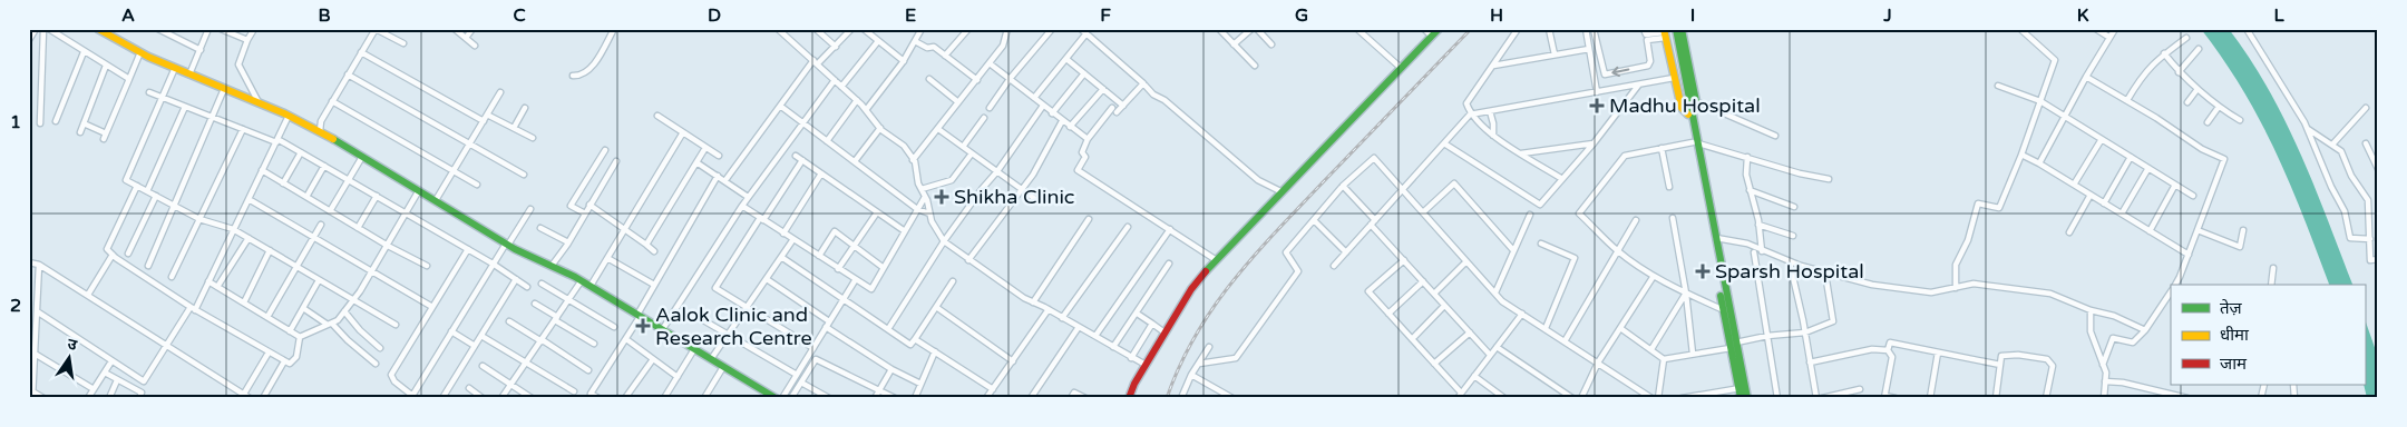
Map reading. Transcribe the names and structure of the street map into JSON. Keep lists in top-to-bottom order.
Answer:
{
  "places": {
    "health": [
      "Madhu Hospital",
      "Shikha Clinic",
      "Sparsh Hospital",
      "Aalok Clinic and Research Centre"
    ]
  },
  "legend": ["तेज़", "धीमा", "जाम"],
  "north": "top",
  "grid": {
    "columns": [
      "A",
      "B",
      "C",
      "D",
      "E",
      "F",
      "G",
      "H",
      "I",
      "J",
      "K",
      "L"
    ],
    "rows": ["1", "2"]
  }
}
